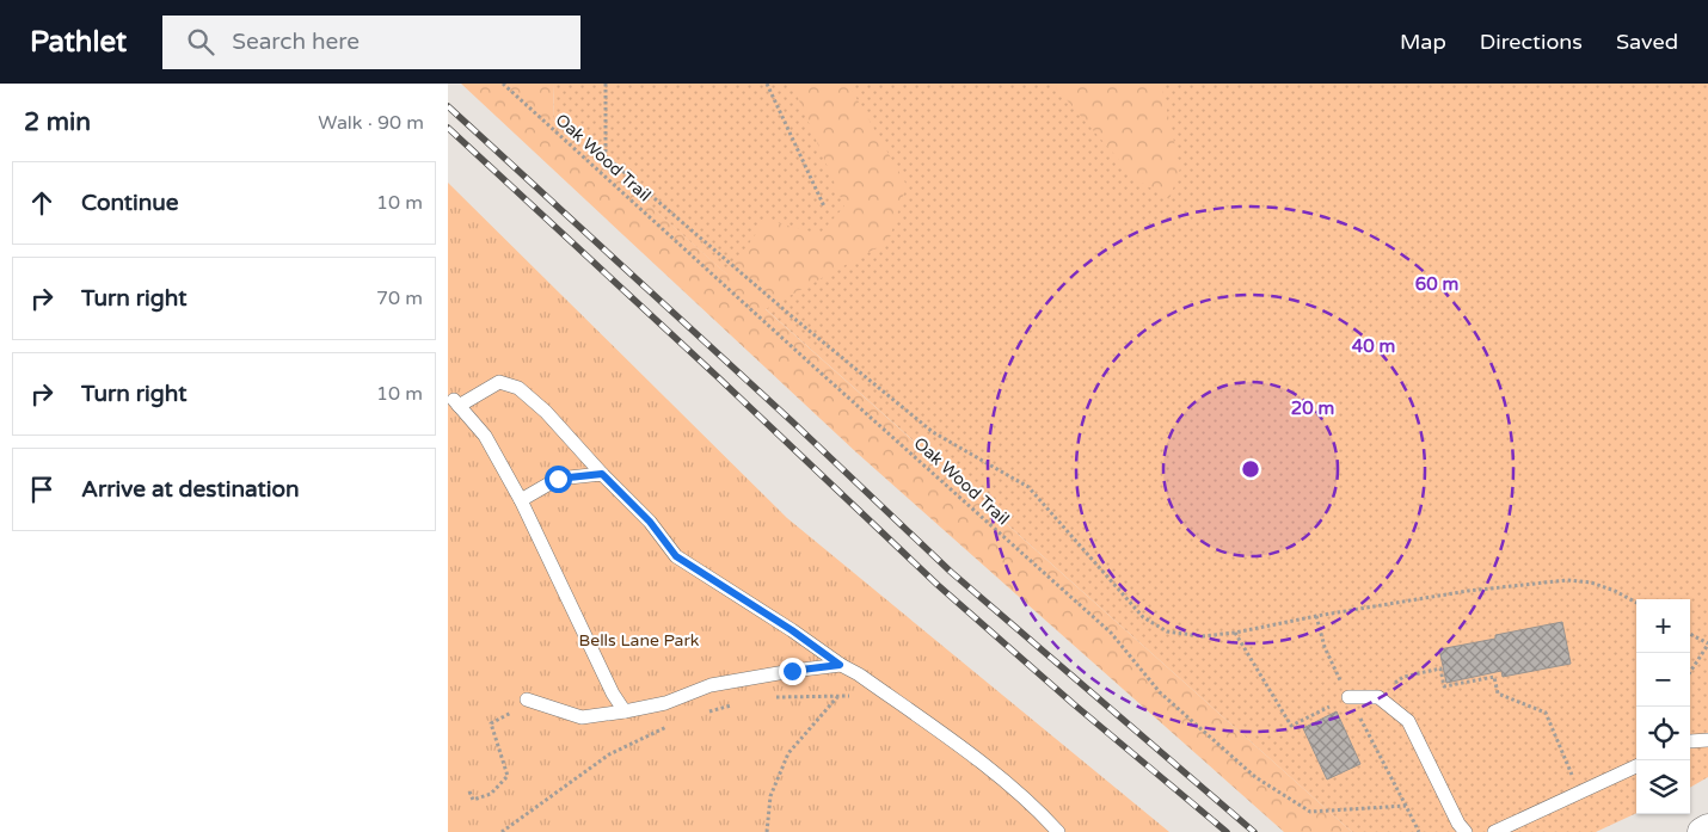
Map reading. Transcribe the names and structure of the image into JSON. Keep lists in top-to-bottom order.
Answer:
{
  "streets": {
    "path": ["Oak Wood Trail"]
  },
  "parks": ["Bells Lane Park"],
  "page": {
    "header": "Pathlet",
    "search": "Search here",
    "nav": ["Map", "Directions", "Saved"],
    "heading": ["2 min", "Walk · 90 m"],
    "list": [
      ["Continue", "10 m"],
      ["Turn right", "70 m"],
      ["Turn right", "10 m"],
      "Arrive at destination"
    ],
    "map_buttons": ["+", "−"]
  },
  "rings": ["60 m", "40 m", "20 m"]
}
